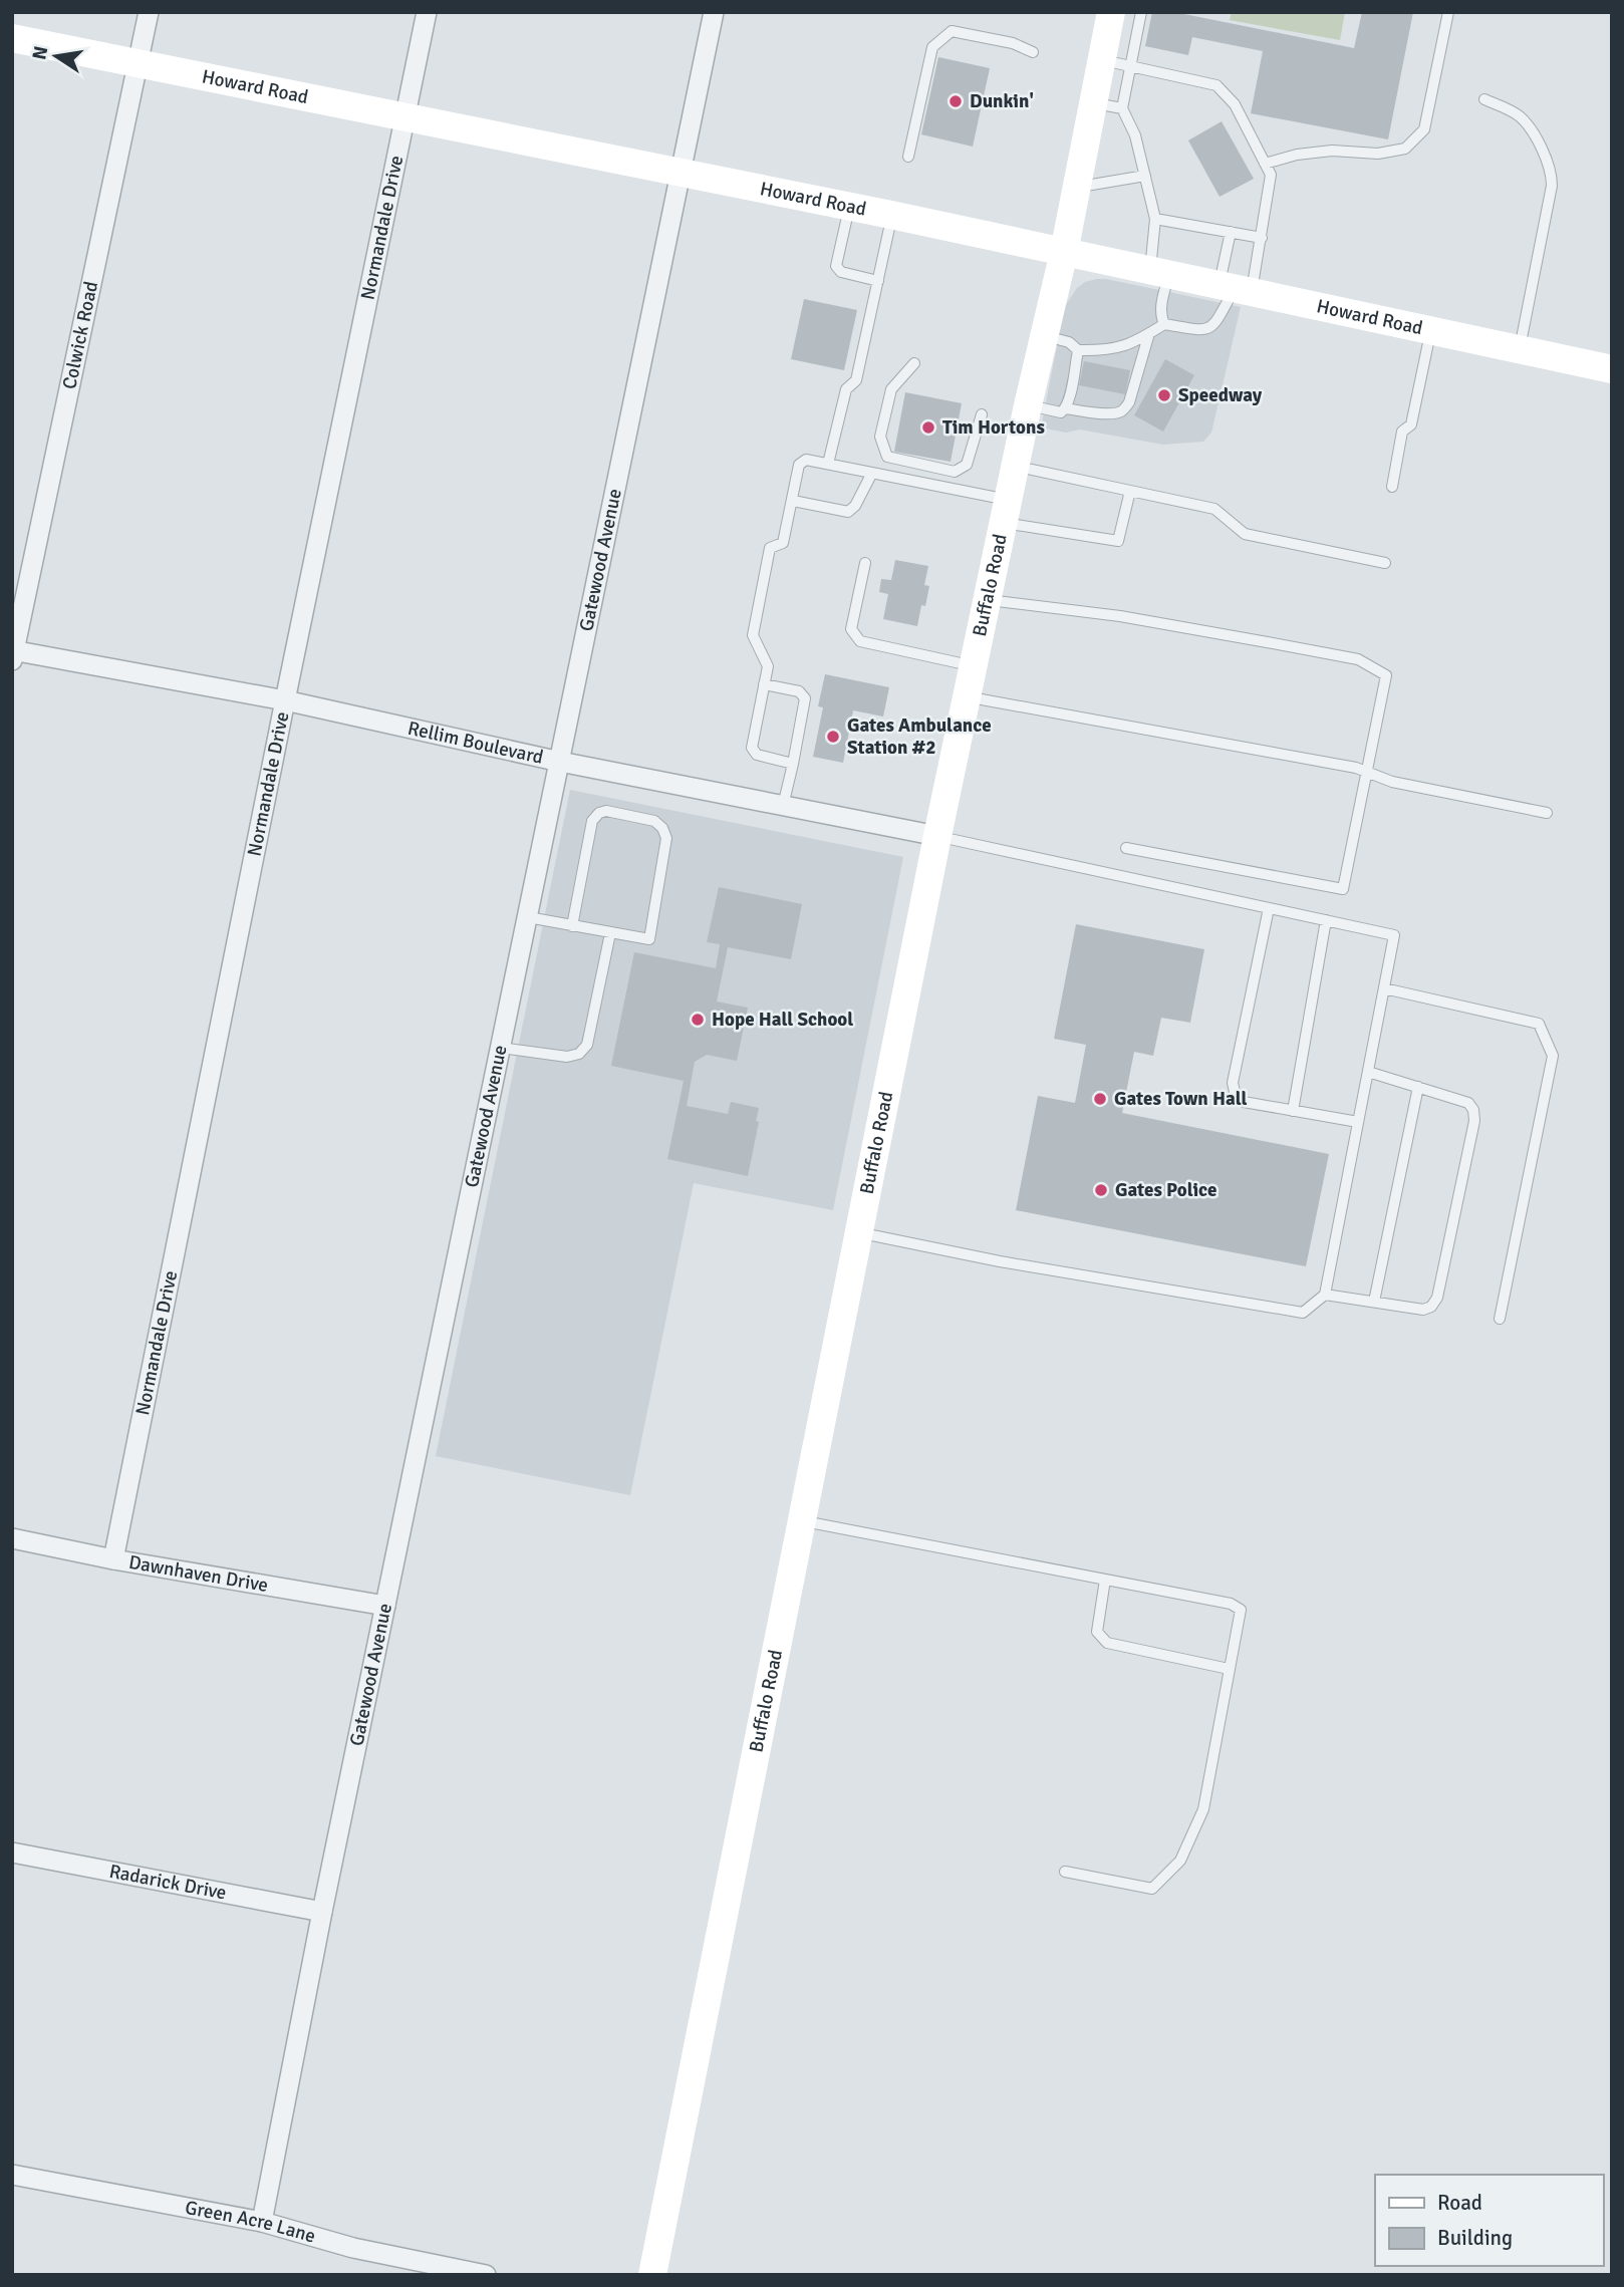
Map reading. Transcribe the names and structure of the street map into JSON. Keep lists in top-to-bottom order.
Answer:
{
  "streets": {
    "main road": ["Howard Road", "Buffalo Road"],
    "street": [
      "Normandale Drive",
      "Colwick Road",
      "Gatewood Avenue",
      "Rellim Boulevard",
      "Dawnhaven Drive",
      "Radarick Drive",
      "Green Acre Lane"
    ]
  },
  "crossings": [
    ["Howard Road", "Normandale Drive"],
    ["Howard Road", "Colwick Road"],
    ["Howard Road", "Gatewood Avenue"],
    ["Howard Road", "Buffalo Road"],
    ["Normandale Drive", "Rellim Boulevard"],
    ["Normandale Drive", "Dawnhaven Drive"],
    ["Colwick Road", "Rellim Boulevard"],
    ["Gatewood Avenue", "Rellim Boulevard"],
    ["Gatewood Avenue", "Dawnhaven Drive"],
    ["Gatewood Avenue", "Radarick Drive"],
    ["Gatewood Avenue", "Green Acre Lane"],
    ["Buffalo Road", "Rellim Boulevard"]
  ],
  "places": [
    "Dunkin'",
    "Speedway",
    "Tim Hortons",
    "Gates Ambulance Station #2",
    "Hope Hall School",
    "Gates Town Hall",
    "Gates Police"
  ],
  "legend": ["Road", "Building"],
  "north": "left"
}
